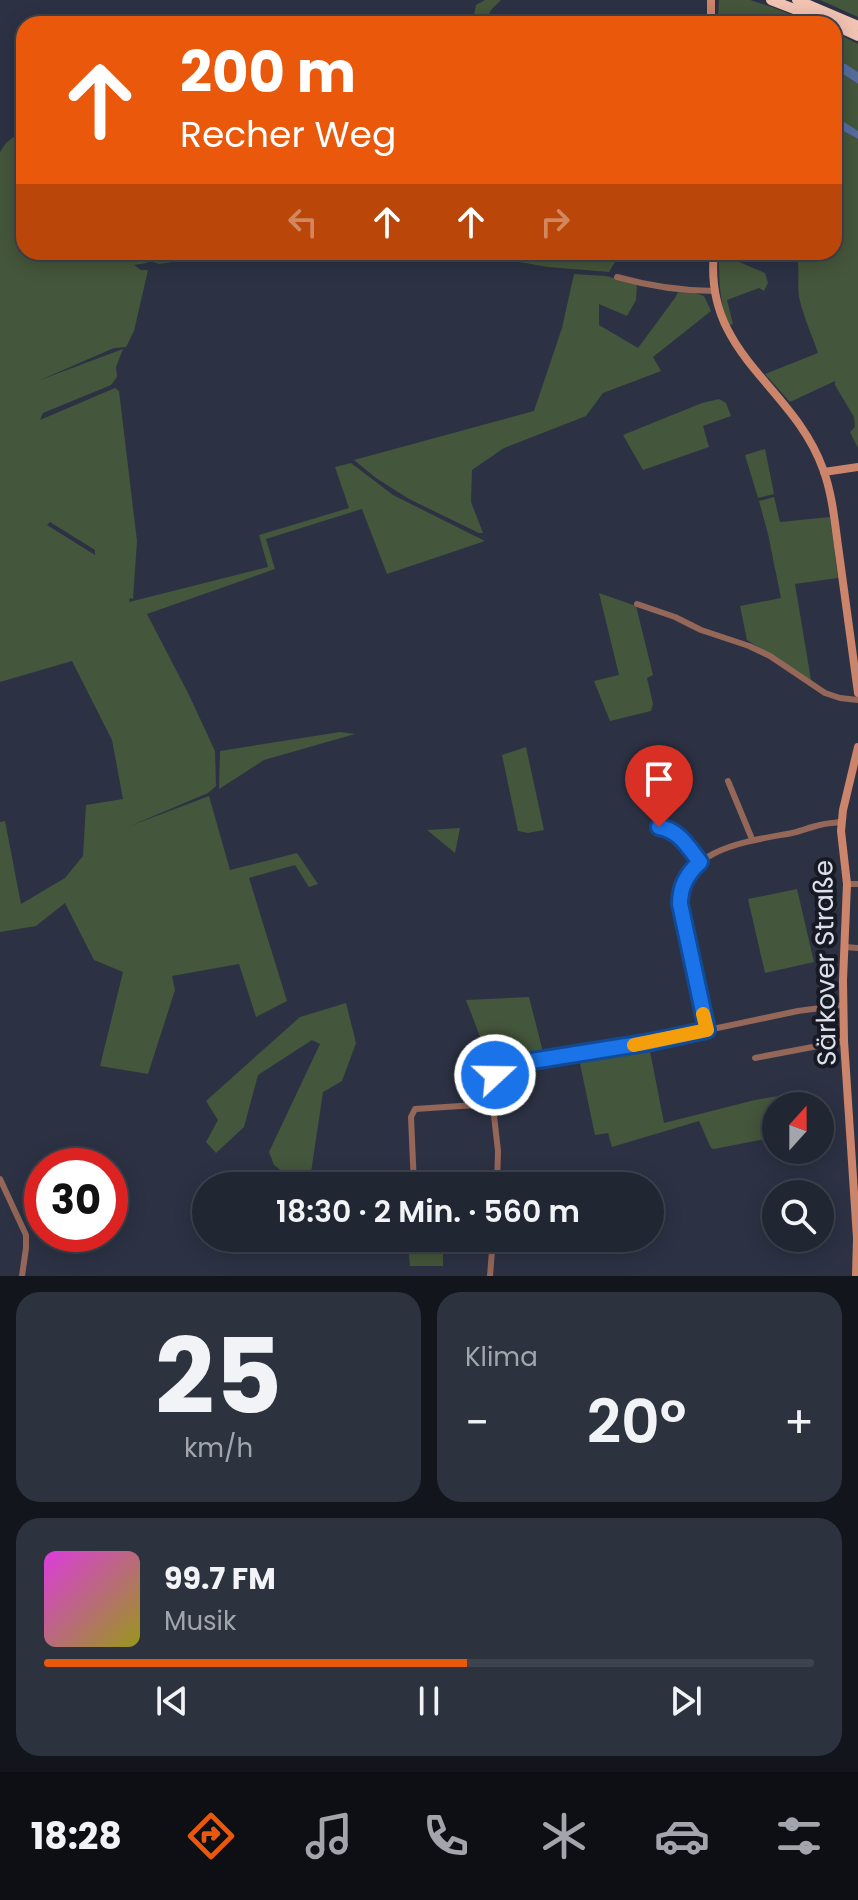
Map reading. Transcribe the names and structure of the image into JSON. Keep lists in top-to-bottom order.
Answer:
{
  "streets": {
    "main road": ["Särkover Straße"]
  },
  "north": "top",
  "page": {
    "turn": ["200 m", "Recher Weg"],
    "limit": "30",
    "trip": "18:30 · 2 Min. · 560 m",
    "tile": [
      ["25", "km/h"],
      "Klima"
    ],
    "heat": ["−", "20°", "+"],
    "song": ["99.7 FM", "Musik"],
    "tabs": "18:28"
  }
}
